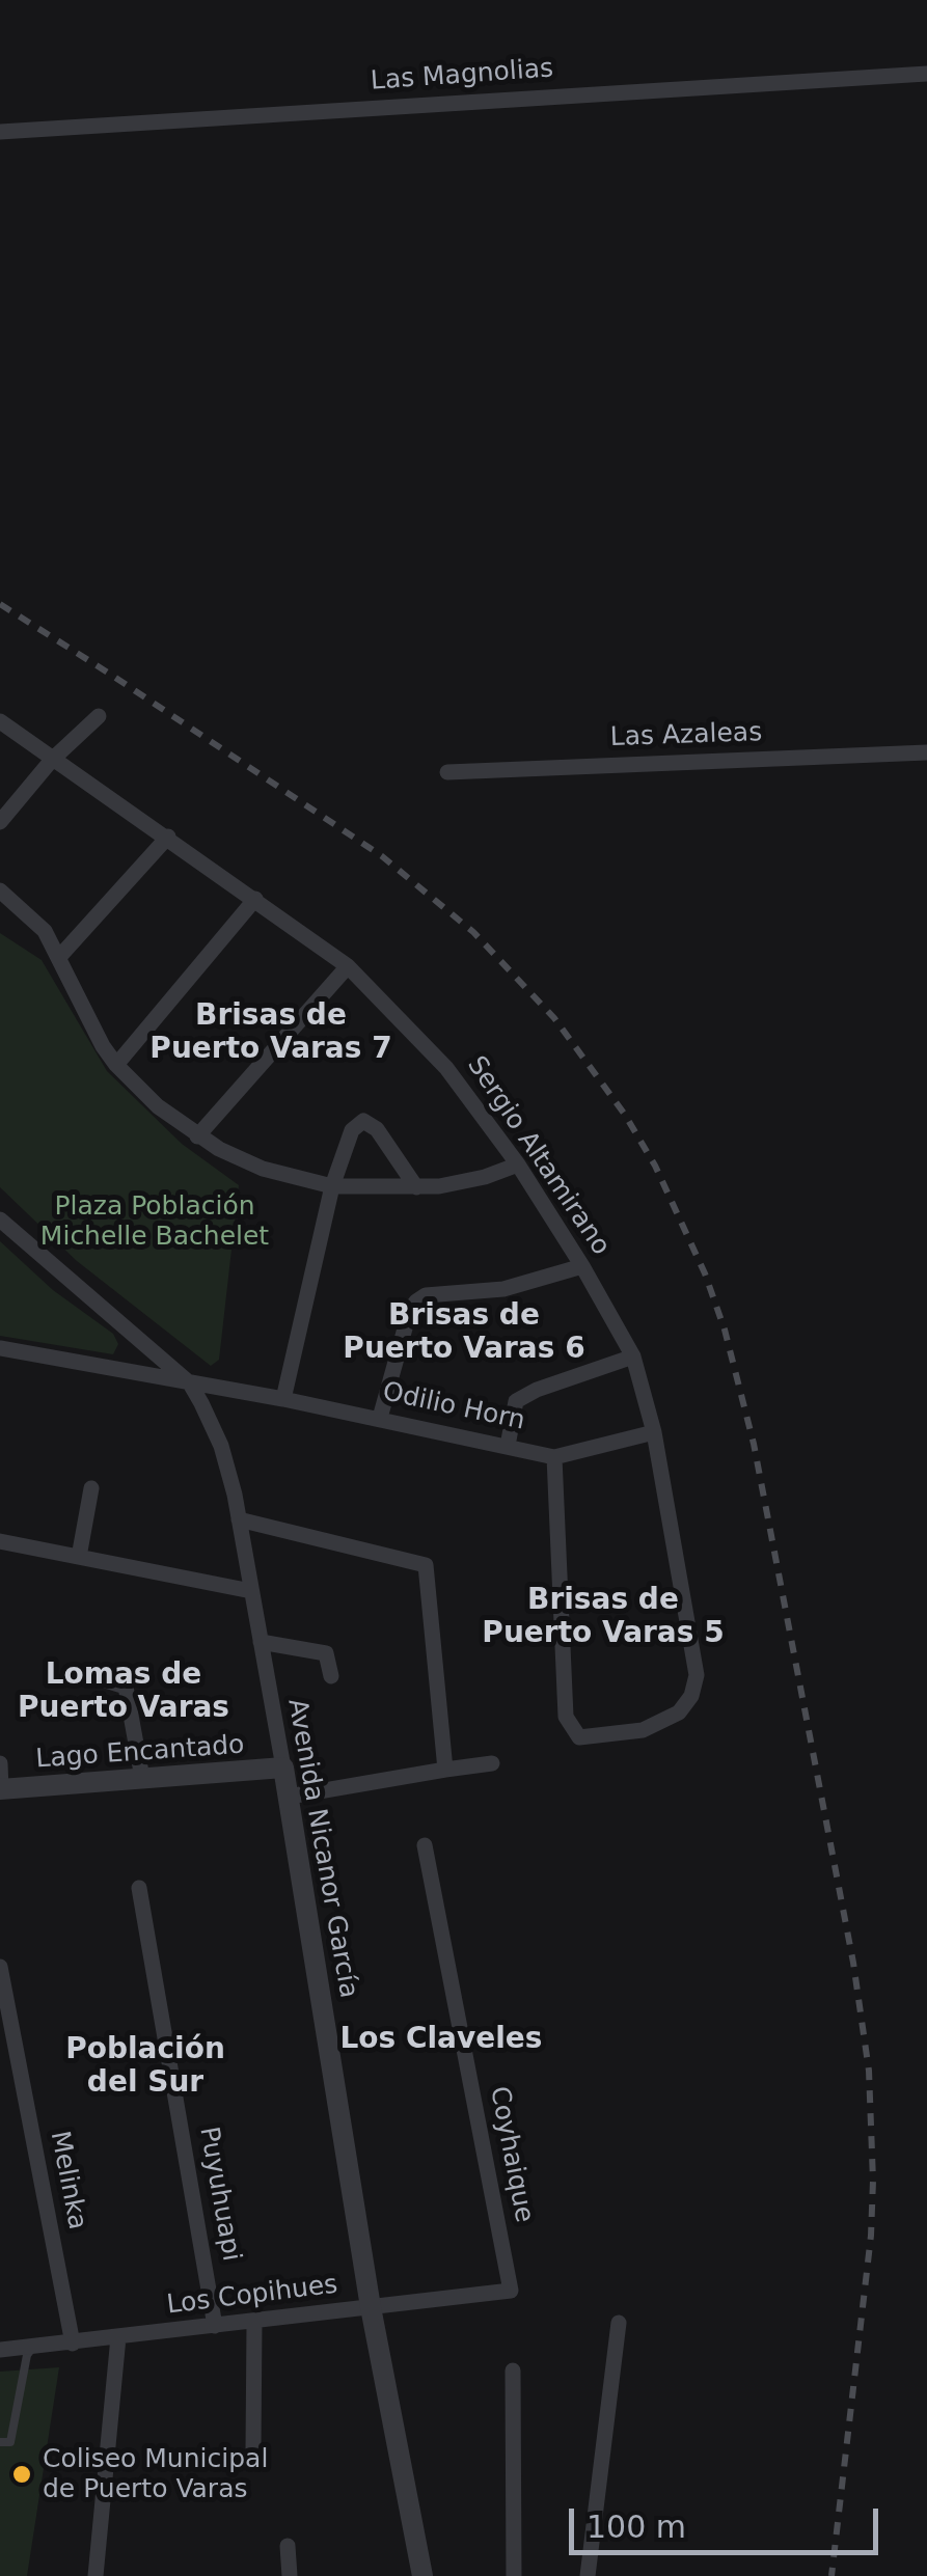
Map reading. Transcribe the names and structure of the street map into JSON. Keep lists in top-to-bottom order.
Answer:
{
  "streets": {
    "street": [
      "Las Magnolias",
      "Las Azaleas",
      "Sergio Altamirano",
      "Odilio Horn",
      "Lago Encantado",
      "Avenida Nicanor García",
      "Coyhaique",
      "Melinka",
      "Puyuhuapi",
      "Los Copihues"
    ]
  },
  "crossings": [
    ["Sergio Altamirano", "Odilio Horn"],
    ["Odilio Horn", "Avenida Nicanor García"],
    ["Lago Encantado", "Avenida Nicanor García"],
    ["Avenida Nicanor García", "Los Copihues"],
    ["Coyhaique", "Los Copihues"],
    ["Melinka", "Los Copihues"],
    ["Puyuhuapi", "Los Copihues"]
  ],
  "districts": [
    "Brisas de Puerto Varas 7",
    "Brisas de Puerto Varas 6",
    "Brisas de Puerto Varas 5",
    "Lomas de Puerto Varas",
    "Los Claveles",
    "Población del Sur"
  ],
  "parks": ["Plaza Población Michelle Bachelet"],
  "places": ["Coliseo Municipal de Puerto Varas"],
  "scale_bar": "100 m"
}
